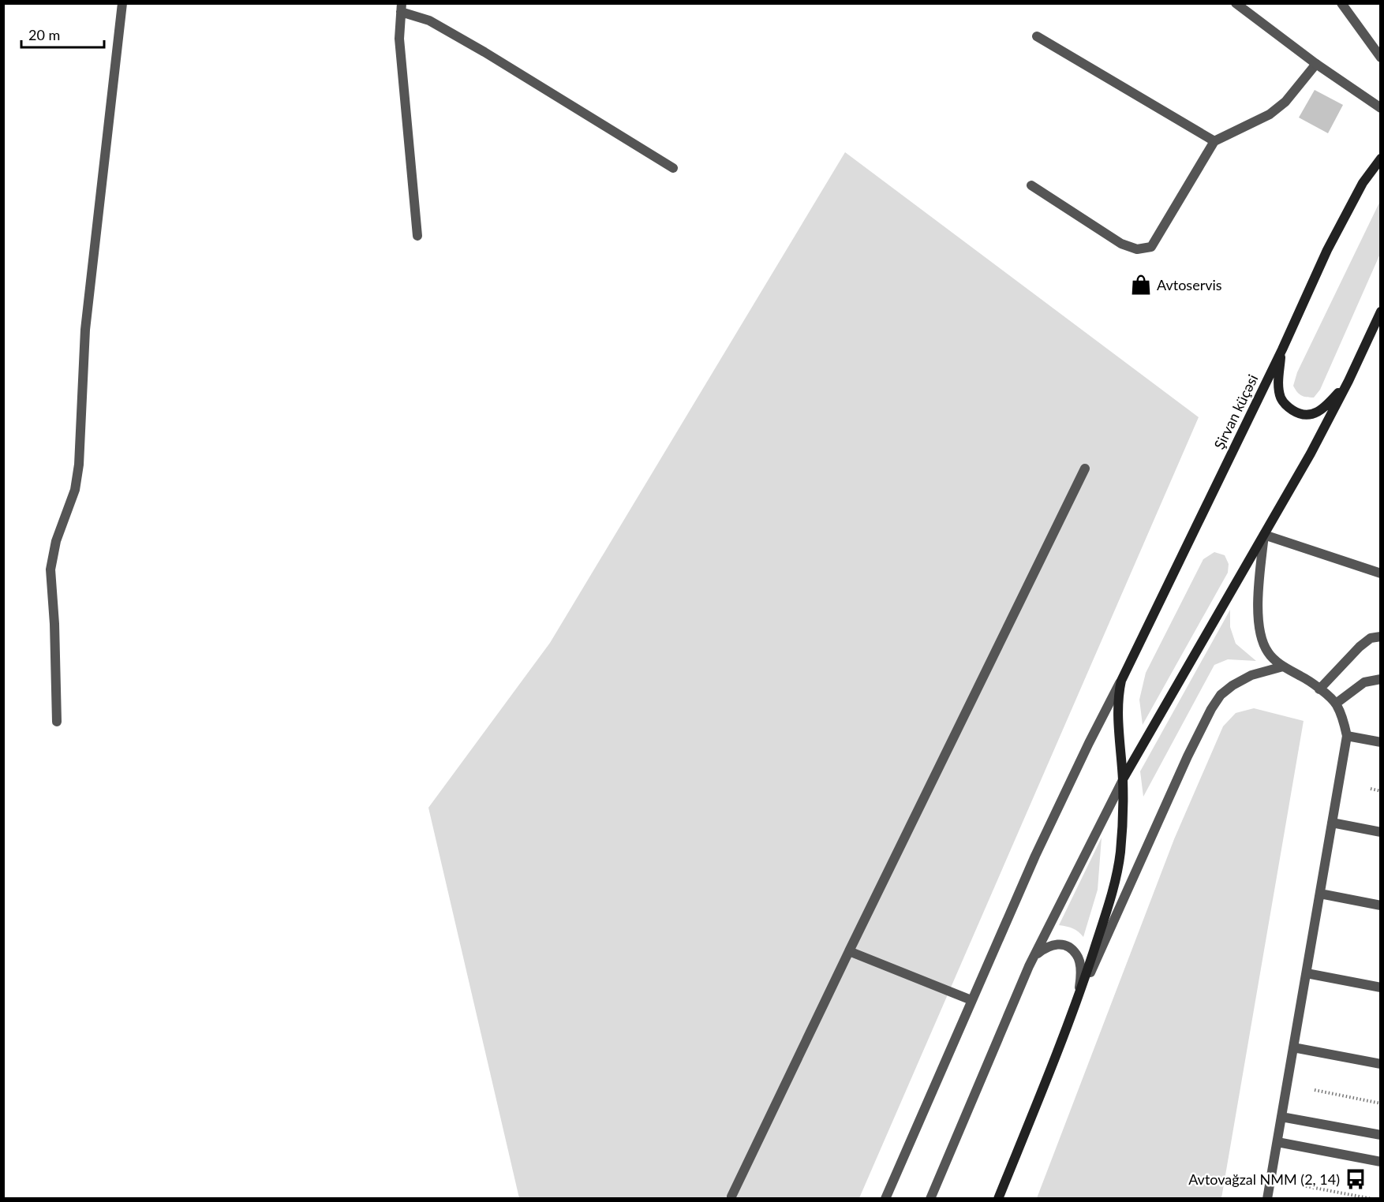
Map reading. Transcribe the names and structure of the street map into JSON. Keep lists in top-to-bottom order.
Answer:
{
  "streets": {
    "main road": ["Şirvan küçəsi"]
  },
  "places": {
    "shop": ["Avtoservis"],
    "bus stop": ["Avtovağzal NMM (2, 14)"]
  },
  "scale_bar": "20 m"
}
